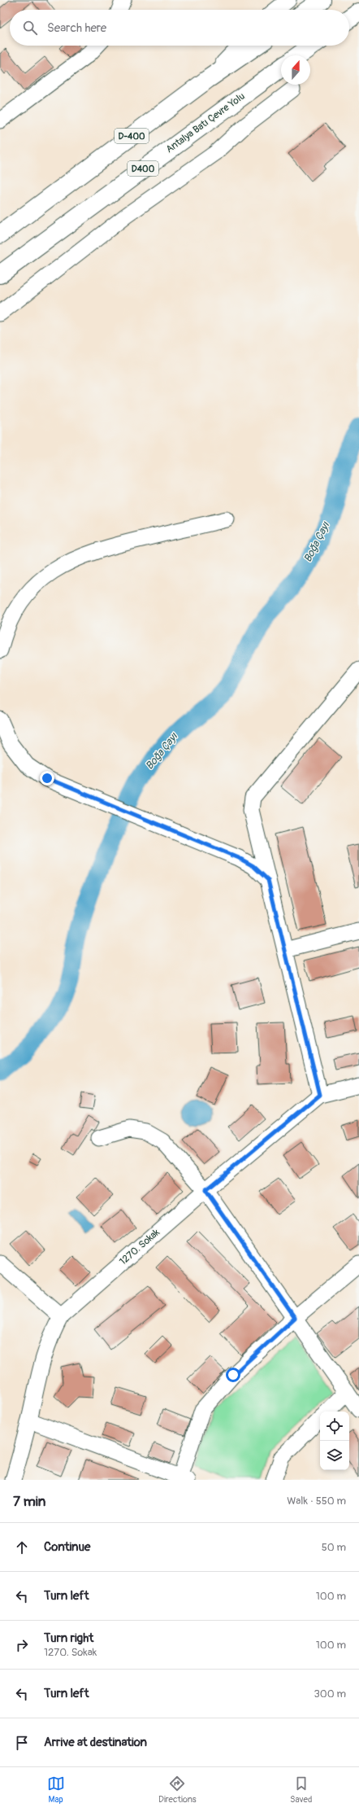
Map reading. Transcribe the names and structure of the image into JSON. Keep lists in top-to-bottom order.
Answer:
{
  "streets": {
    "highway": ["Antalya Batı Çevre Yolu", "D-400", "D400"],
    "street": ["1270. Sokak"]
  },
  "water": ["Boğa Çayı"],
  "north": "top",
  "page": {
    "search": "Search here",
    "heading": ["7 min", "Walk · 550 m"],
    "list": [
      ["Continue", "50 m"],
      ["Turn left", "100 m"],
      ["Turn right", "1270. Sokak", "100 m"],
      ["Turn left", "300 m"],
      "Arrive at destination"
    ],
    "nav": ["Map", "Directions", "Saved"]
  }
}
